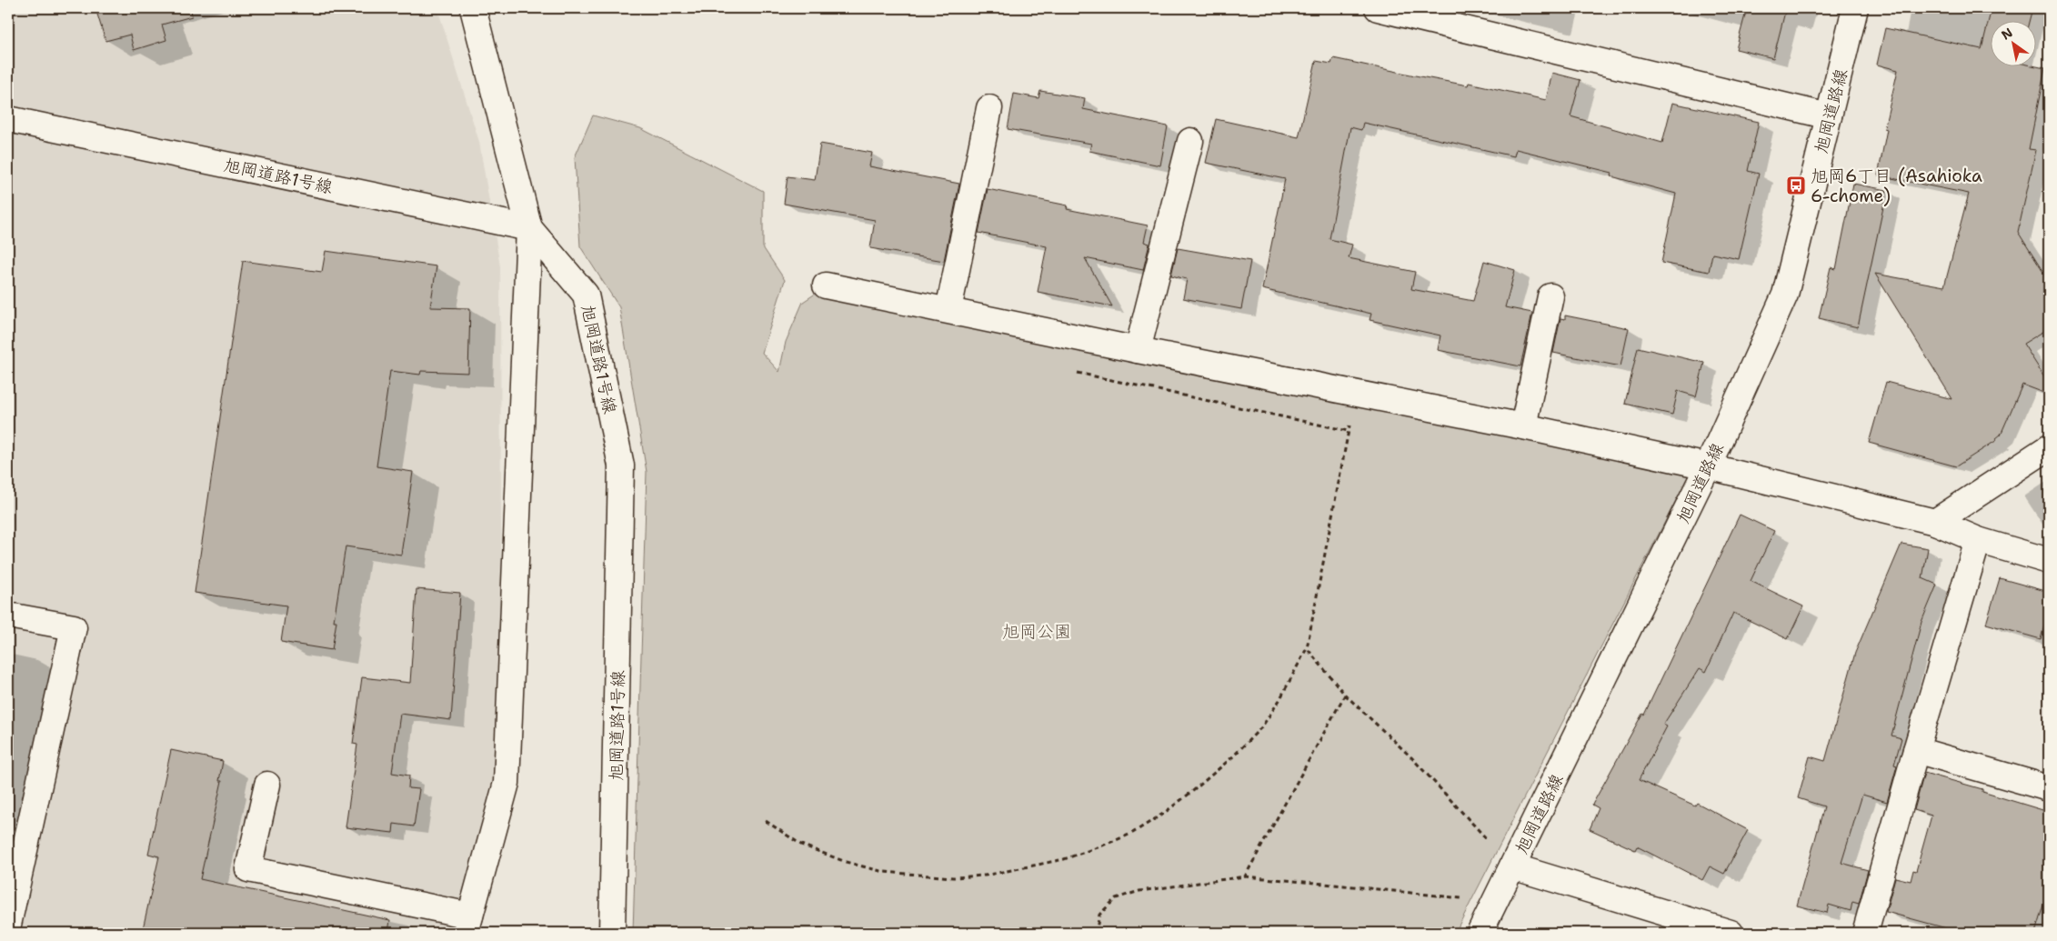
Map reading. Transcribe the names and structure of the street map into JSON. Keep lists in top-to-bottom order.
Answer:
{
  "streets": {
    "street": ["旭岡道路線", "旭岡道路1号線"]
  },
  "parks": ["旭岡公園"],
  "places": {
    "bus stop": ["旭岡6丁目 (Asahioka 6-chome)"]
  },
  "north": "top left"
}
